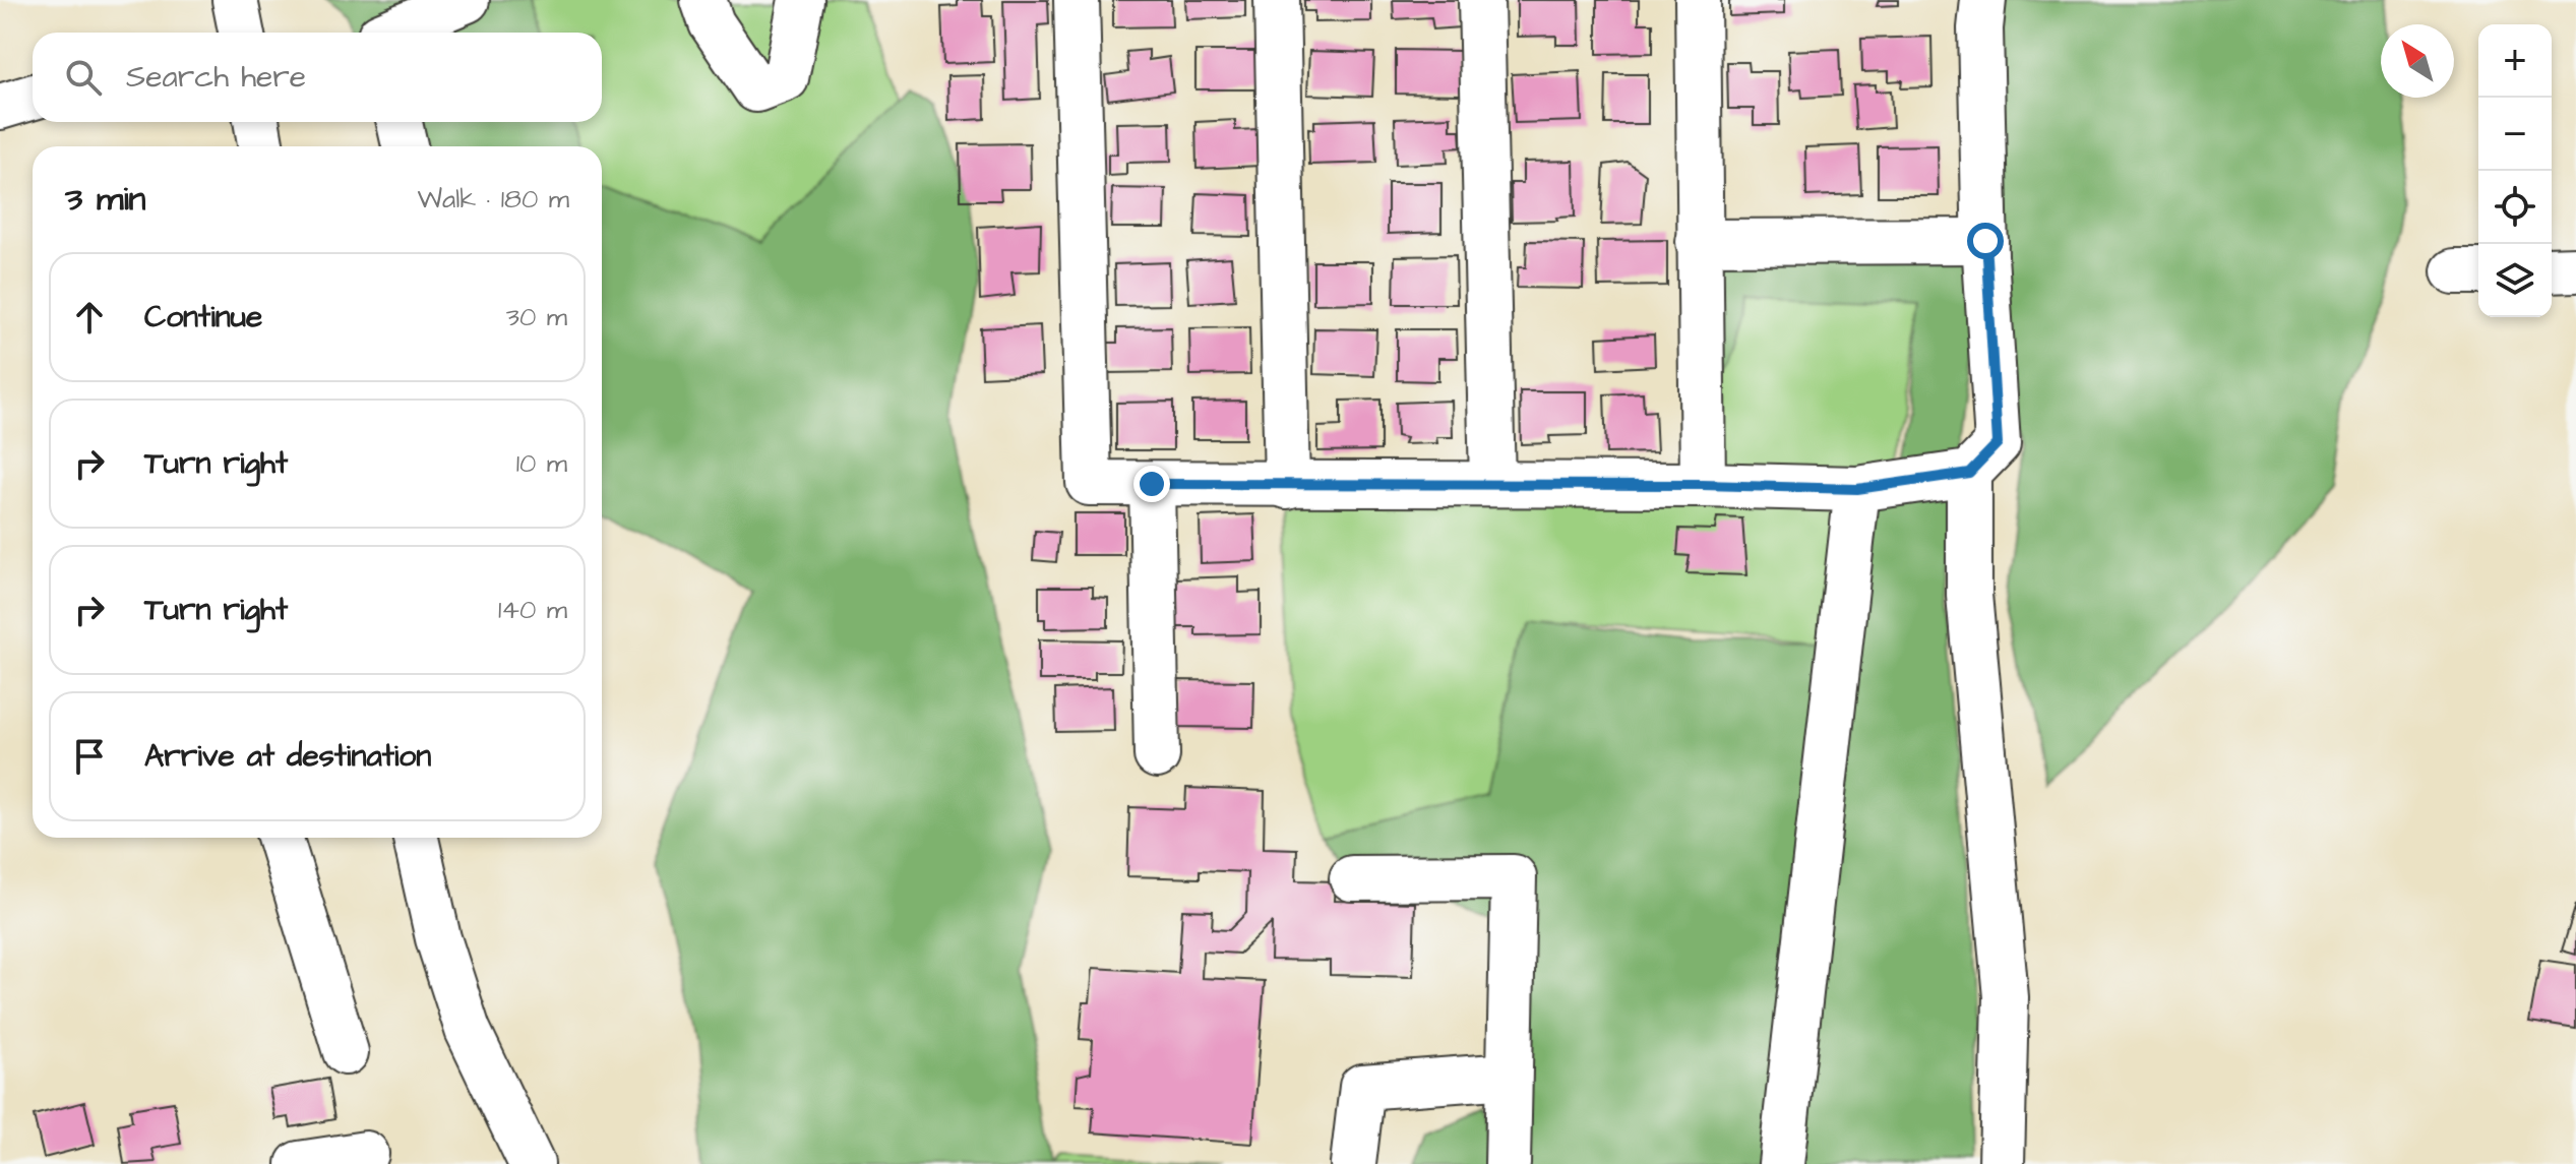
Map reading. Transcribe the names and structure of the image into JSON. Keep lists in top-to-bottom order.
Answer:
{
  "north": "top left",
  "page": {
    "map_buttons": ["+", "−"],
    "search": "Search here",
    "heading": ["3 min", "Walk · 180 m"],
    "list": [
      ["Continue", "30 m"],
      ["Turn right", "10 m"],
      ["Turn right", "140 m"],
      "Arrive at destination"
    ]
  }
}
